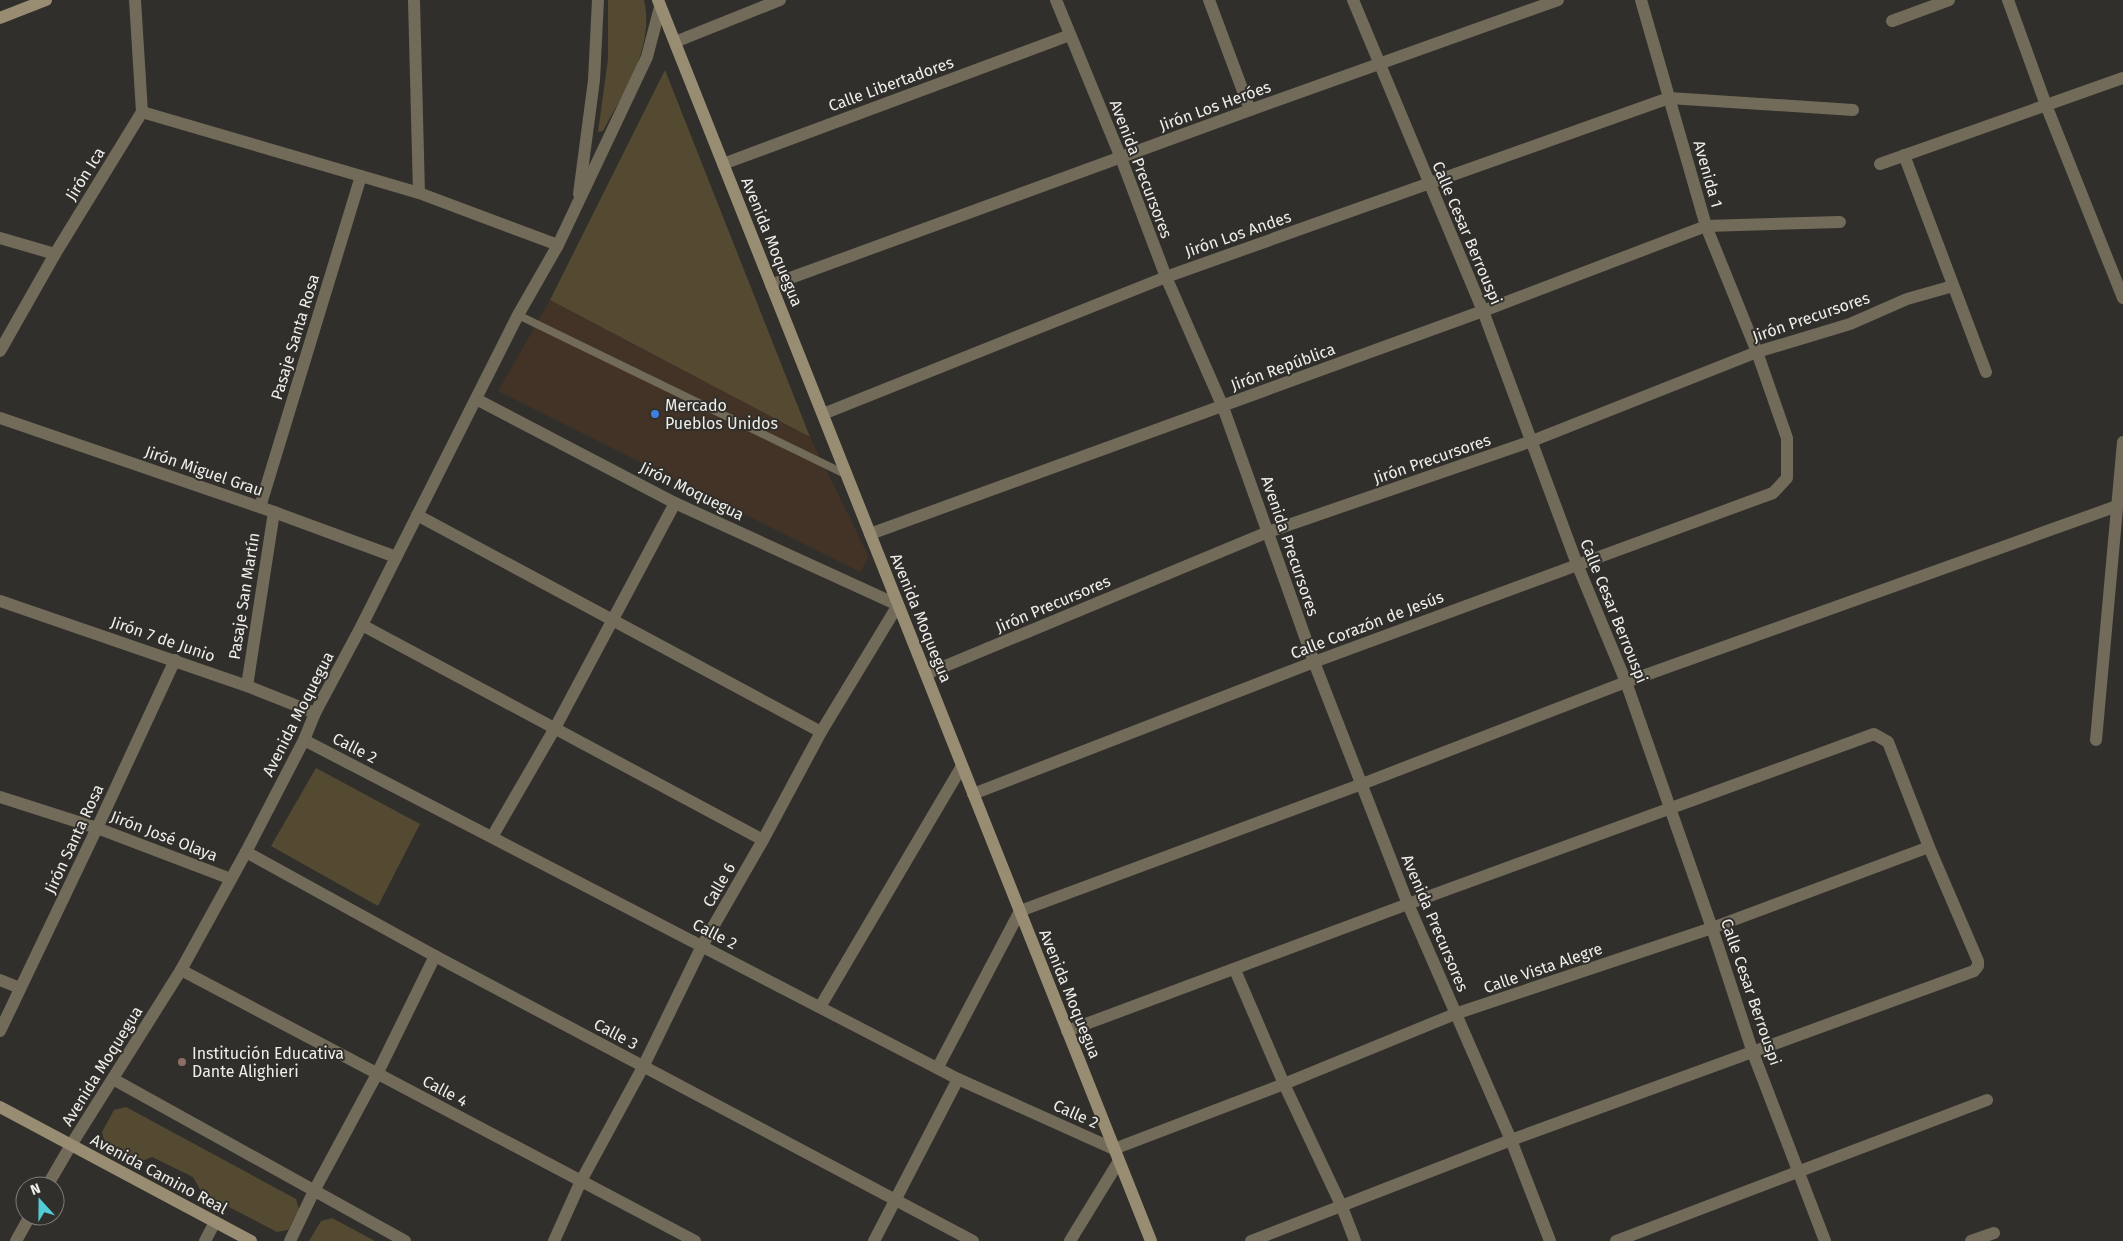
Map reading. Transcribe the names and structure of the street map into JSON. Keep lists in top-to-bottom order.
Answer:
{
  "streets": {
    "main road": ["Avenida Moquegua", "Avenida Camino Real"],
    "street": [
      "Calle Libertadores",
      "Jirón Los Heróes",
      "Avenida Precursores",
      "Jirón Ica",
      "Avenida 1",
      "Calle Cesar Berrouspi",
      "Jirón Los Andes",
      "Jirón Precursores",
      "Pasaje Santa Rosa",
      "Jirón República",
      "Jirón Miguel Grau",
      "Jirón Moquegua",
      "Pasaje San Martín",
      "Calle Corazón de Jesús",
      "Jirón 7 de Junio",
      "Calle 2",
      "Jirón José Olaya",
      "Jirón Santa Rosa",
      "Calle 6",
      "Calle Vista Alegre",
      "Calle 3",
      "Calle 4"
    ]
  },
  "crossings": [
    ["Calle Libertadores", "Avenida Precursores"],
    ["Calle Libertadores", "Avenida Moquegua"],
    ["Jirón Los Heróes", "Avenida Precursores"],
    ["Jirón Los Heróes", "Calle Cesar Berrouspi"],
    ["Jirón Los Heróes", "Avenida Moquegua"],
    ["Avenida Precursores", "Jirón Los Andes"],
    ["Avenida Precursores", "Jirón Precursores"],
    ["Avenida Precursores", "Jirón República"],
    ["Avenida Precursores", "Calle Corazón de Jesús"],
    ["Avenida Precursores", "Calle Vista Alegre"],
    ["Avenida 1", "Jirón Los Andes"],
    ["Avenida 1", "Jirón Precursores"],
    ["Avenida 1", "Jirón República"],
    ["Avenida 1", "Calle Corazón de Jesús"],
    ["Calle Cesar Berrouspi", "Jirón Los Andes"],
    ["Calle Cesar Berrouspi", "Jirón Precursores"],
    ["Calle Cesar Berrouspi", "Jirón República"],
    ["Calle Cesar Berrouspi", "Calle Corazón de Jesús"],
    ["Calle Cesar Berrouspi", "Calle Vista Alegre"],
    ["Jirón Los Andes", "Avenida Moquegua"],
    ["Avenida Moquegua", "Jirón Precursores"],
    ["Avenida Moquegua", "Jirón República"],
    ["Avenida Moquegua", "Jirón Miguel Grau"],
    ["Avenida Moquegua", "Jirón Moquegua"],
    ["Avenida Moquegua", "Calle Corazón de Jesús"],
    ["Avenida Moquegua", "Jirón 7 de Junio"],
    ["Avenida Moquegua", "Calle 2"],
    ["Avenida Moquegua", "Jirón José Olaya"],
    ["Avenida Moquegua", "Calle 6"],
    ["Avenida Moquegua", "Calle Vista Alegre"],
    ["Avenida Moquegua", "Calle 3"],
    ["Avenida Moquegua", "Calle 4"],
    ["Avenida Moquegua", "Avenida Camino Real"],
    ["Pasaje Santa Rosa", "Jirón Miguel Grau"],
    ["Jirón Miguel Grau", "Pasaje San Martín"],
    ["Jirón Moquegua", "Calle 6"],
    ["Pasaje San Martín", "Jirón 7 de Junio"],
    ["Jirón 7 de Junio", "Jirón Santa Rosa"],
    ["Calle 2", "Calle 6"],
    ["Calle 2", "Calle Vista Alegre"],
    ["Jirón José Olaya", "Jirón Santa Rosa"],
    ["Calle 6", "Calle 3"],
    ["Calle 6", "Calle 4"]
  ],
  "places": ["Mercado Pueblos Unidos", "Institución Educativa Dante Alighieri"],
  "north": "top"
}
